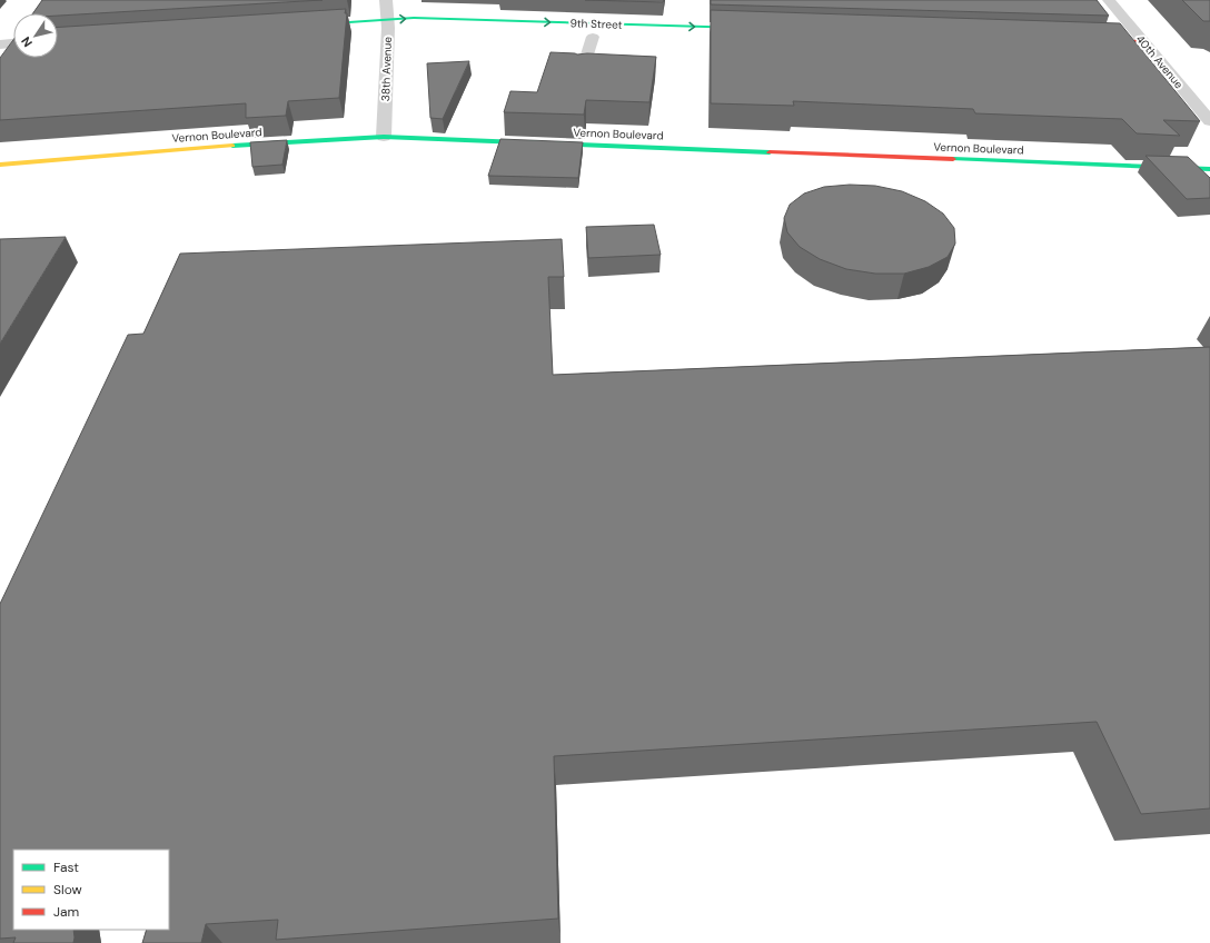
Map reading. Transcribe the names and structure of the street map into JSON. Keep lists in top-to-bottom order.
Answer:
{
  "streets": {
    "main road": ["9th Street", "Vernon Boulevard"],
    "street": ["40th Avenue", "38th Avenue"]
  },
  "crossings": [
    ["9th Street", "38th Avenue"],
    ["38th Avenue", "Vernon Boulevard"]
  ],
  "one_way": ["9th Street"],
  "legend": ["Fast", "Slow", "Jam"],
  "north": "bottom left"
}
